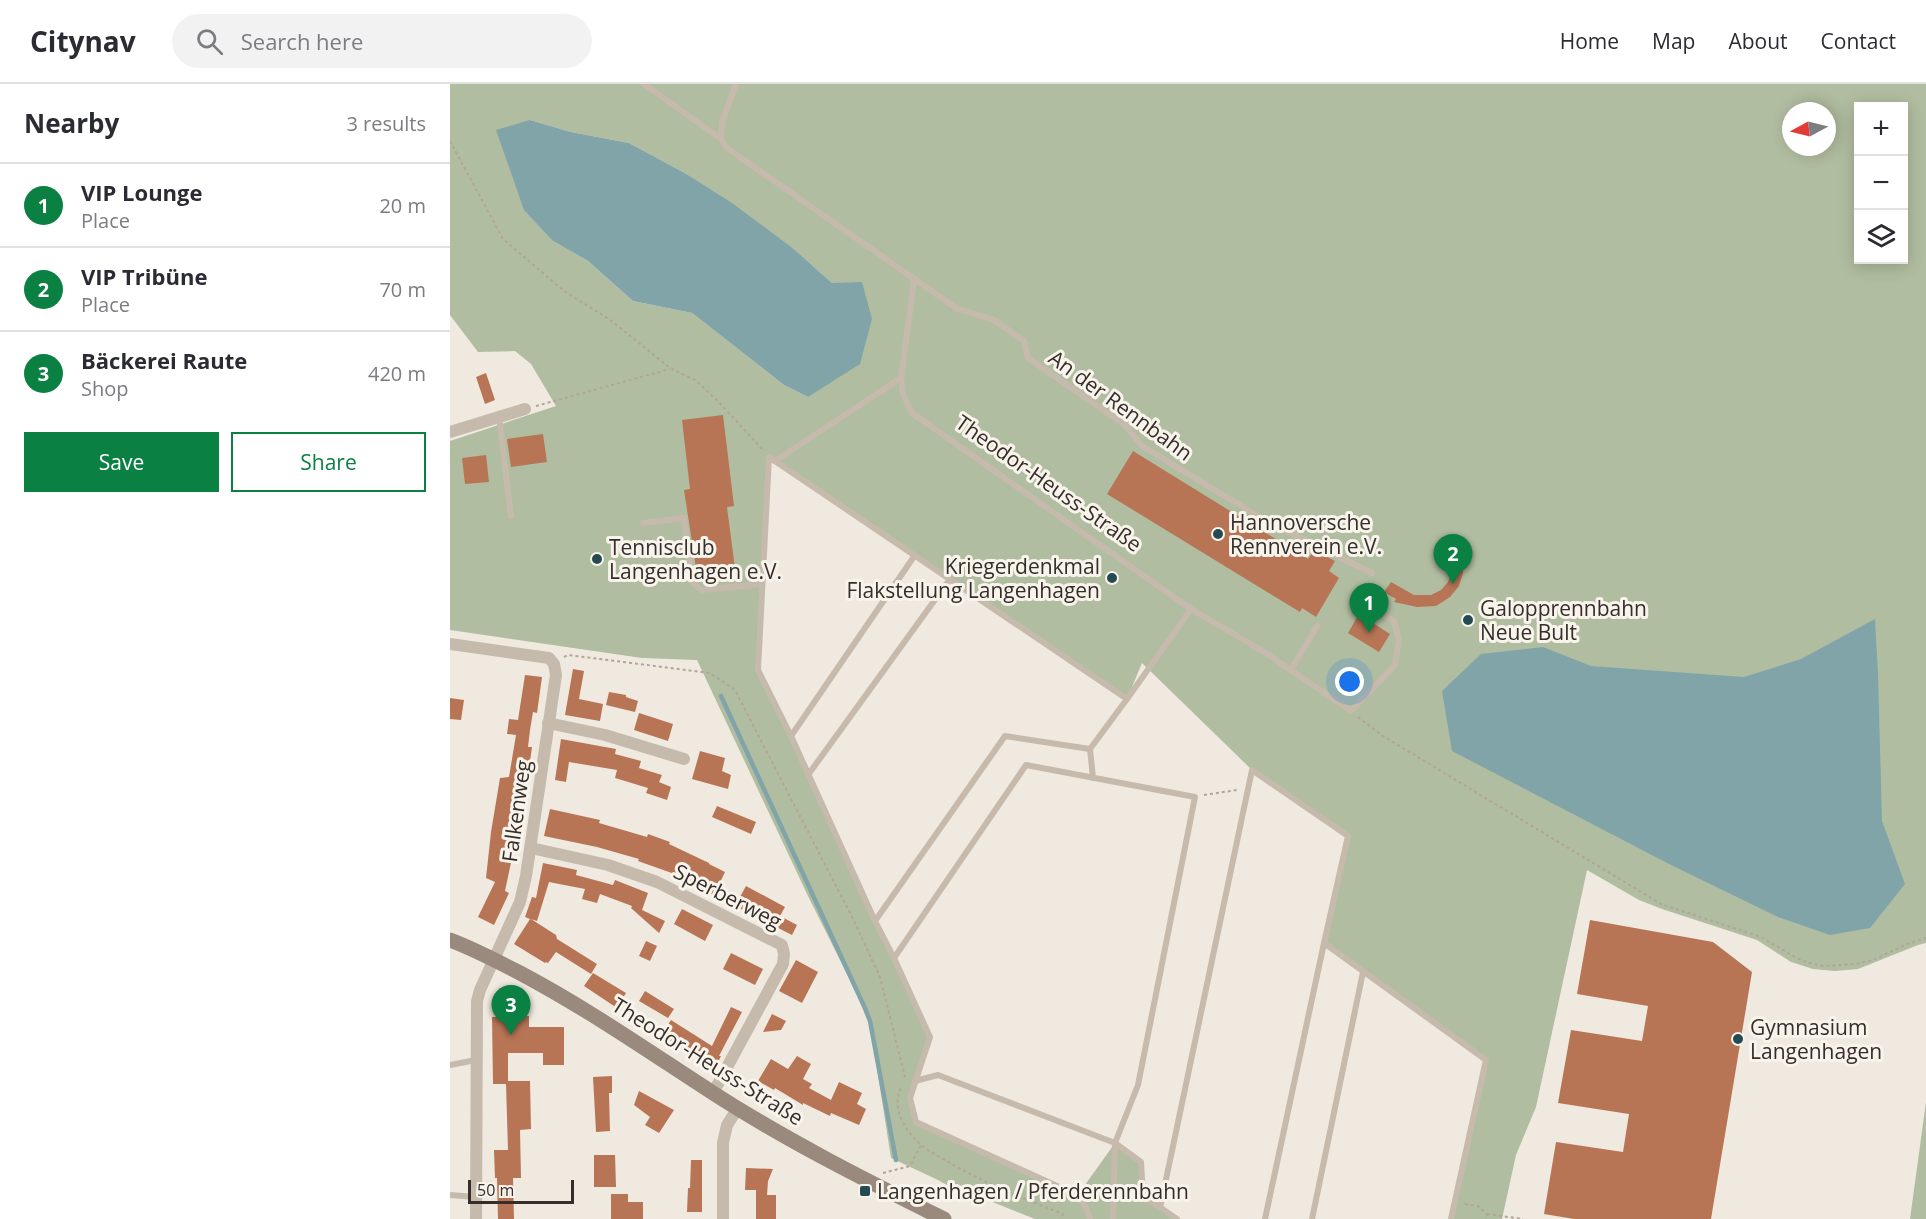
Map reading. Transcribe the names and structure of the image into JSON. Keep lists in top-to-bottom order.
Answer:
{
  "streets": {
    "street": ["Theodor-Heuss-Straße", "Falkenweg", "Sperberweg"],
    "lane": ["An der Rennbahn"]
  },
  "crossings": [
    ["Theodor-Heuss-Straße", "Falkenweg"],
    ["Theodor-Heuss-Straße", "Sperberweg"],
    ["Falkenweg", "Sperberweg"]
  ],
  "places": {
    "other": [
      "Hannoversche Rennverein e.V.",
      "Tennisclub Langenhagen e.V.",
      "Kriegerdenkmal Flakstellung Langenhagen",
      "Galopprennbahn Neue Bult",
      "Gymnasium Langenhagen"
    ],
    "transit": ["Langenhagen / Pferderennbahn"]
  },
  "scale_bar": "50 m",
  "north": "left",
  "page": {
    "header": "Citynav",
    "search": "Search here",
    "nav": [
      "Home",
      "Map",
      "About",
      "Contact"
    ],
    "heading": ["Nearby", "3 results"],
    "map_buttons": ["+", "−"],
    "list": [
      {
        "mark": "1",
        "name": "VIP Lounge",
        "note": "Place",
        "value": "20 m"
      },
      {
        "mark": "2",
        "name": "VIP Tribüne",
        "note": "Place",
        "value": "70 m"
      },
      {
        "mark": "3",
        "name": "Bäckerei Raute",
        "note": "Shop",
        "value": "420 m"
      }
    ],
    "buttons": ["Save", "Share"],
    "pins": ["2", "1", "3"],
    "scale": "50 m"
  }
}
